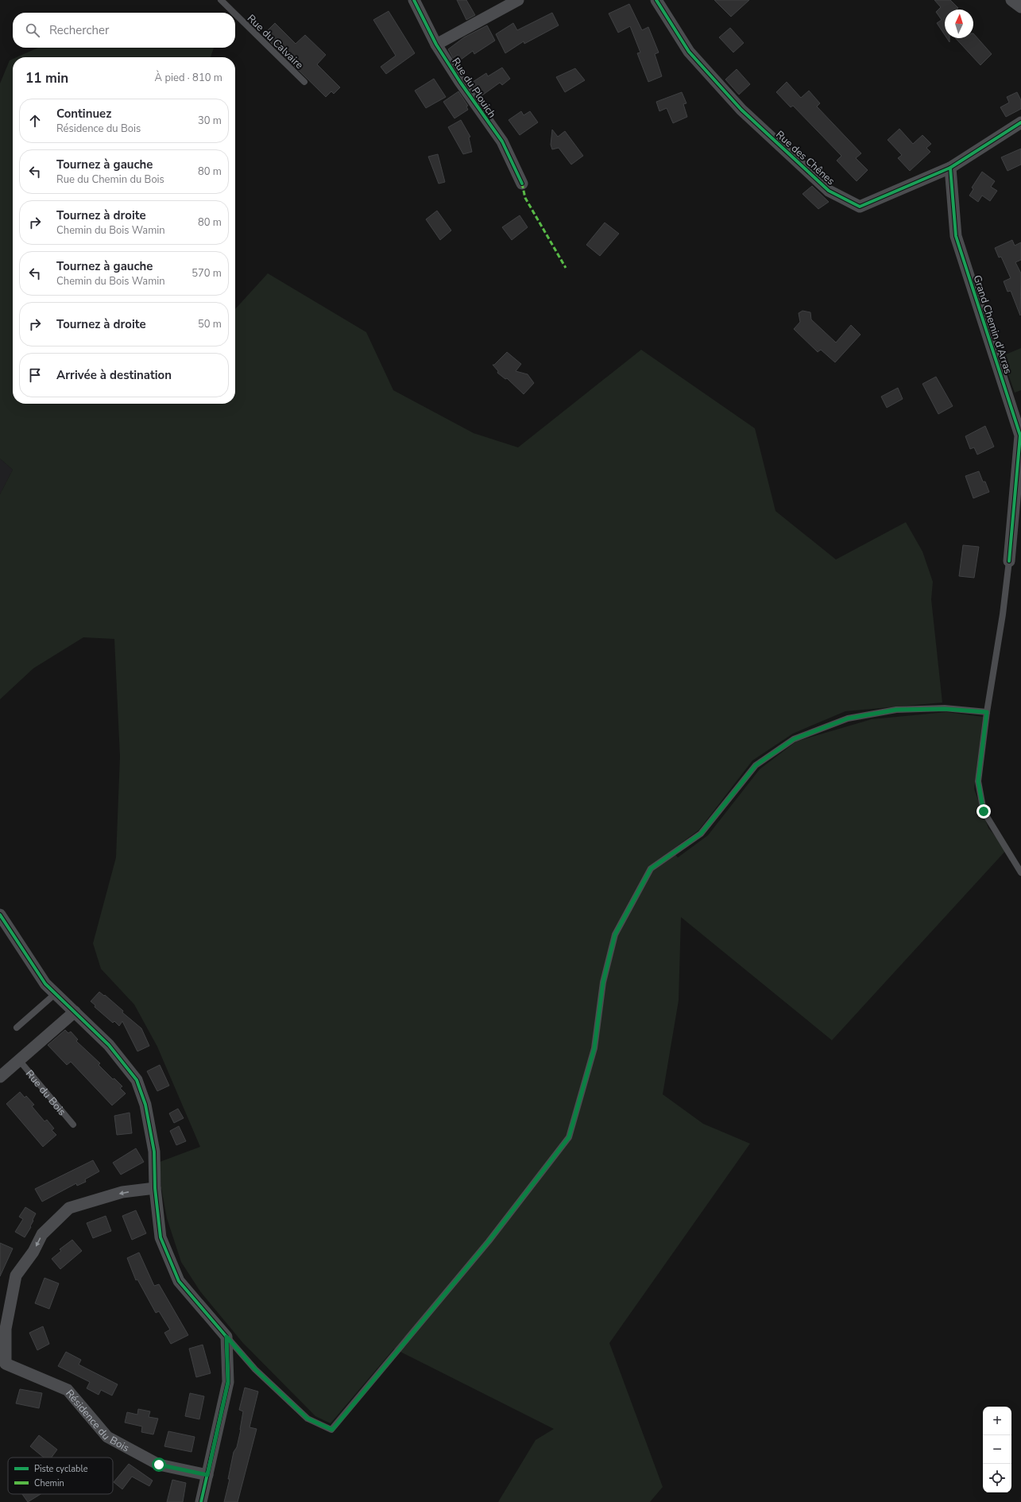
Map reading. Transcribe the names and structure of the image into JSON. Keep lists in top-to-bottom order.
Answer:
{
  "streets": {
    "street": [
      "Rue du Plouich",
      "Rue des Chênes",
      "Grand Chemin d'Arras",
      "Rue du Bois",
      "Résidence du Bois"
    ],
    "lane": ["Rue du Calvaire"]
  },
  "crossings": [
    ["Rue des Chênes", "Grand Chemin d'Arras"]
  ],
  "legend": ["Piste cyclable", "Chemin"],
  "north": "top",
  "page": {
    "search": "Rechercher",
    "heading": ["11 min", "À pied · 810 m"],
    "list": [
      ["Continuez", "Résidence du Bois", "30 m"],
      ["Tournez à gauche", "Rue du Chemin du Bois", "80 m"],
      ["Tournez à droite", "Chemin du Bois Wamin", "80 m"],
      ["Tournez à gauche", "Chemin du Bois Wamin", "570 m"],
      ["Tournez à droite", "50 m"],
      "Arrivée à destination"
    ],
    "map_buttons": ["+", "−"]
  }
}
